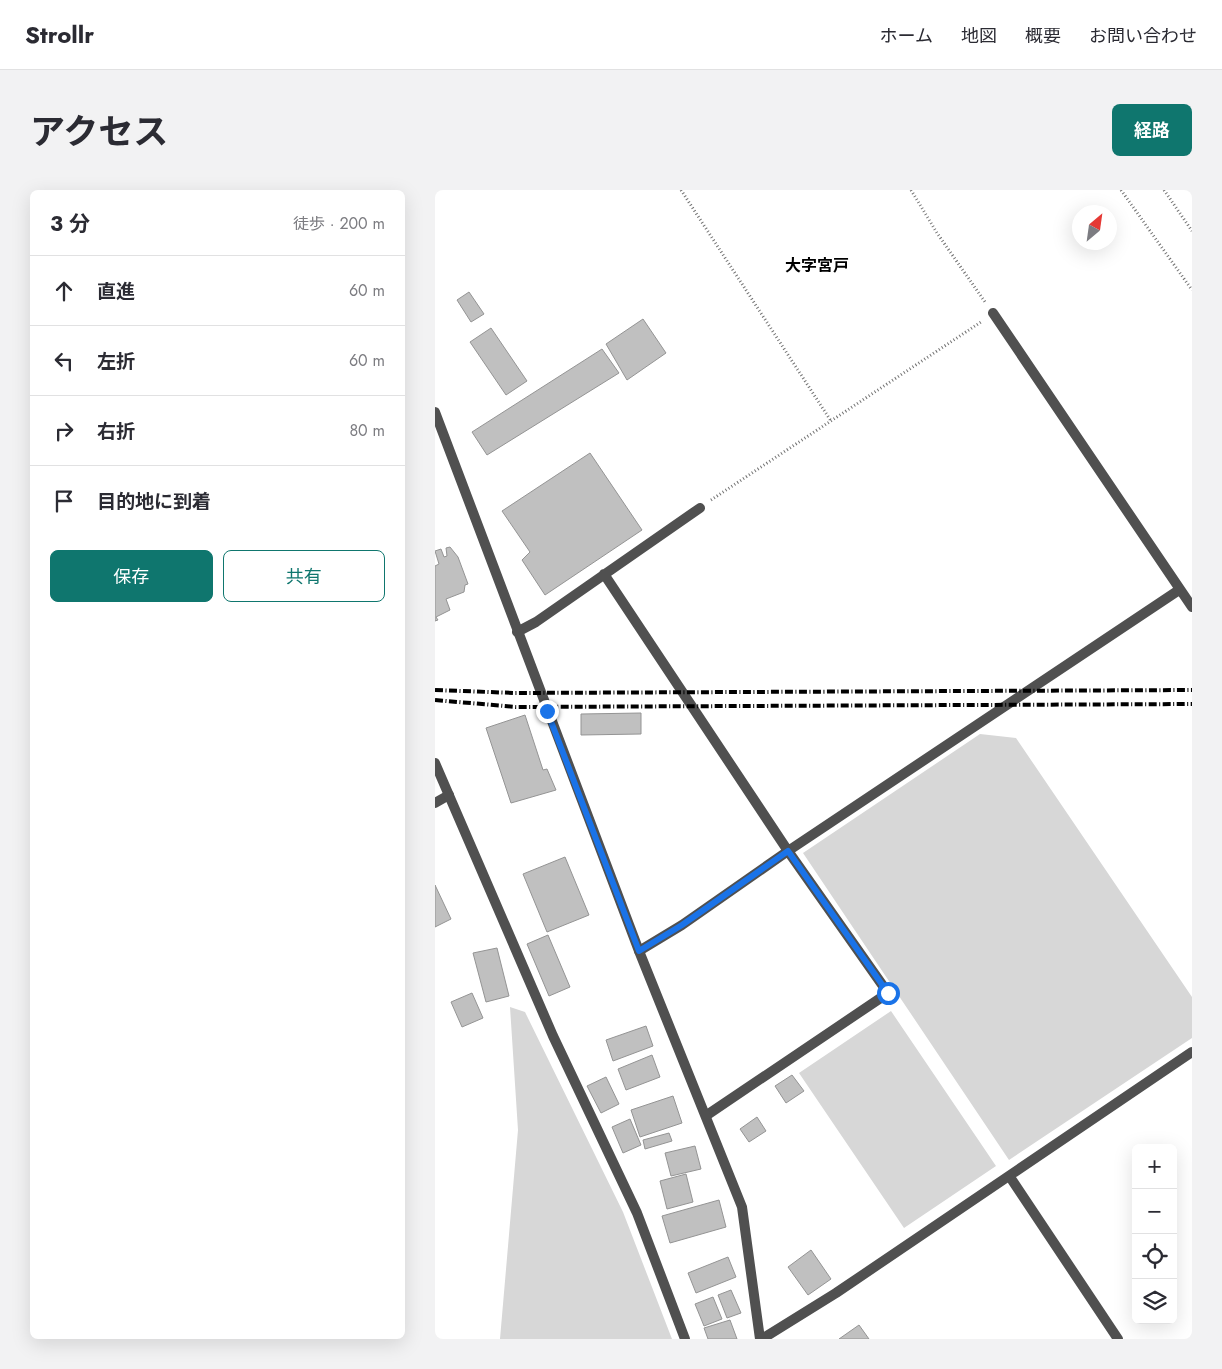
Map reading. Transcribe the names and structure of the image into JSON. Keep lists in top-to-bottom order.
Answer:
{
  "districts": ["大字宮戸"],
  "north": "top right",
  "page": {
    "header": "Strollr",
    "nav": [
      "ホーム",
      "地図",
      "概要",
      "お問い合わせ"
    ],
    "title": "アクセス",
    "buttons": [
      "経路",
      ["保存", "共有"]
    ],
    "heading": ["3 分", "徒歩 · 200 m"],
    "list": [
      ["直進", "60 m"],
      ["左折", "60 m"],
      ["右折", "80 m"],
      "目的地に到着"
    ],
    "map_buttons": ["+", "−"]
  }
}
